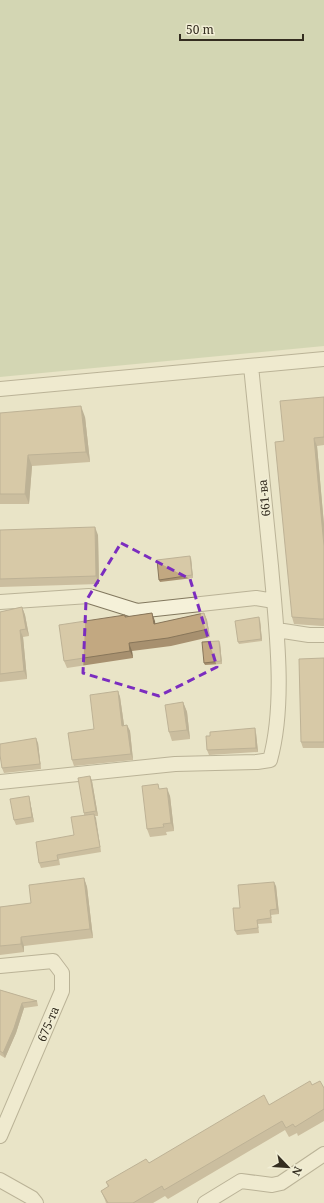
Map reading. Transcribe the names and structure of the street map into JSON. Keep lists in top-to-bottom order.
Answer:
{
  "streets": {
    "street": ["661-ва", "675-та"]
  },
  "scale_bar": "50 m",
  "north": "bottom right"
}
